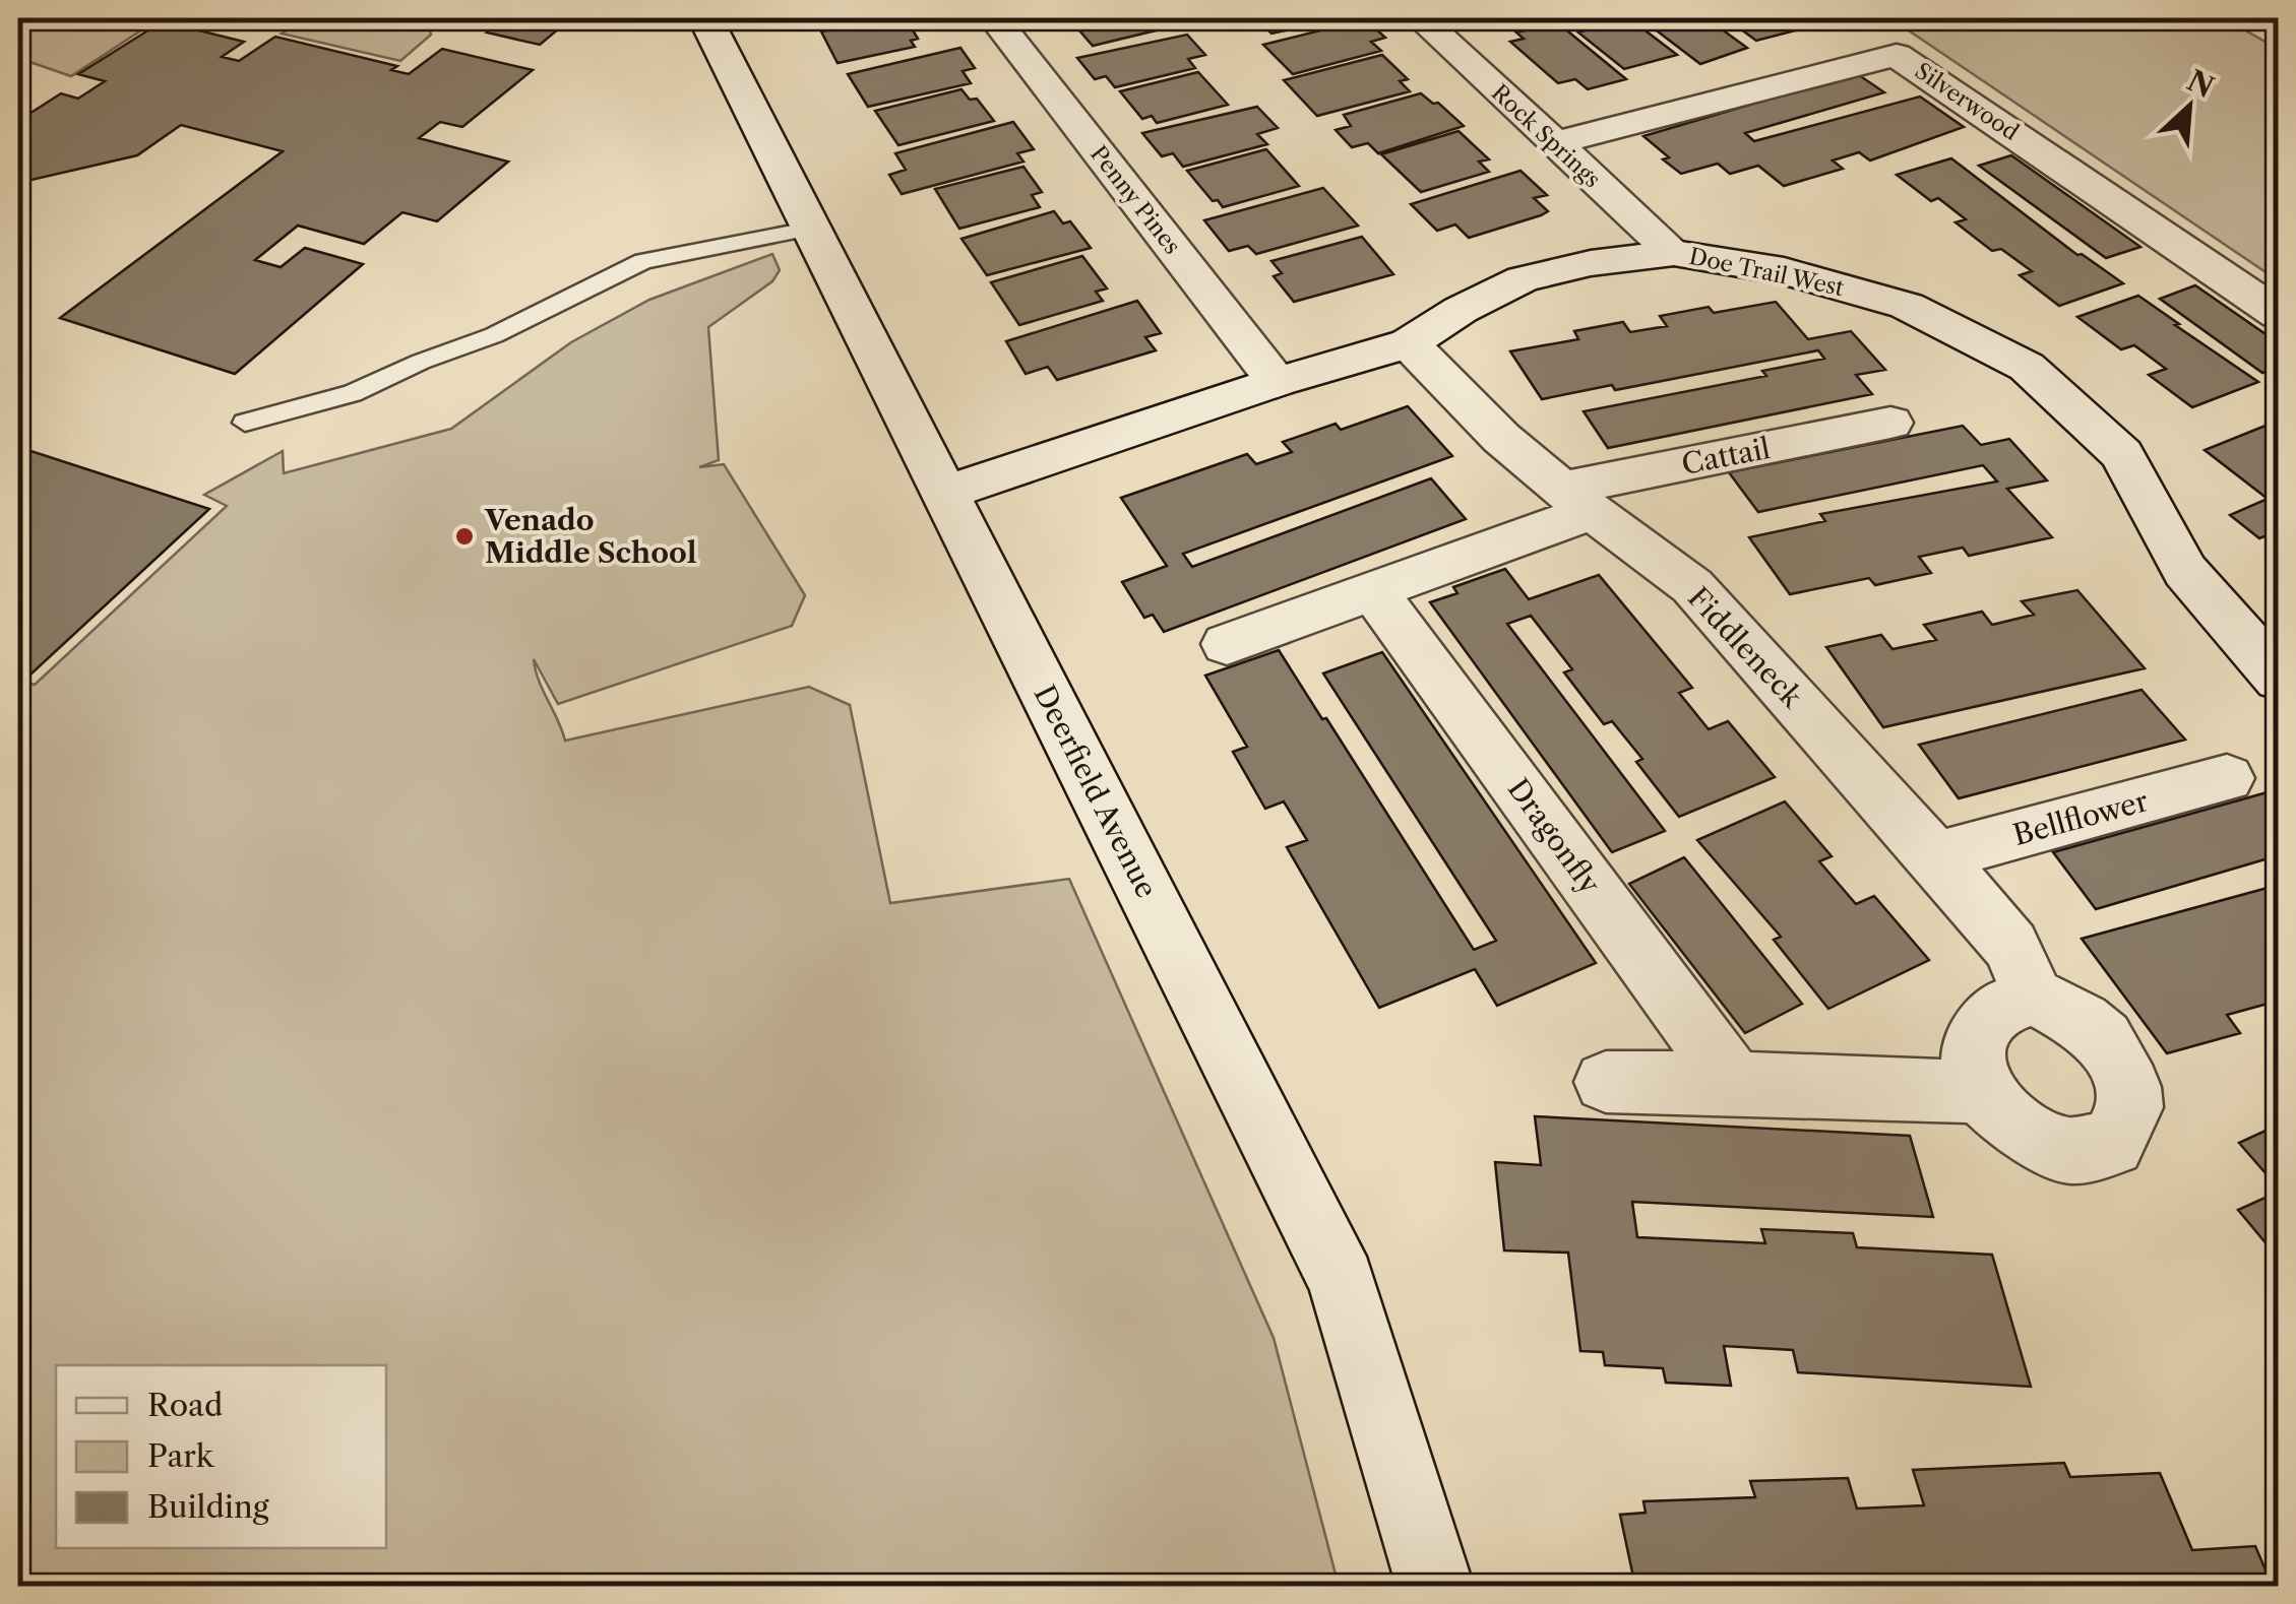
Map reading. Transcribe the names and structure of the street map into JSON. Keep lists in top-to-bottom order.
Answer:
{
  "streets": {
    "street": [
      "Silverwood",
      "Rock Springs",
      "Penny Pines",
      "Doe Trail West",
      "Cattail",
      "Fiddleneck",
      "Deerfield Avenue",
      "Bellflower",
      "Dragonfly"
    ]
  },
  "crossings": [
    ["Silverwood", "Rock Springs"],
    ["Rock Springs", "Doe Trail West"],
    ["Penny Pines", "Doe Trail West"],
    ["Doe Trail West", "Fiddleneck"],
    ["Doe Trail West", "Deerfield Avenue"],
    ["Cattail", "Fiddleneck"],
    ["Fiddleneck", "Bellflower"]
  ],
  "places": ["Venado Middle School"],
  "legend": ["Road", "Park", "Building"],
  "north": "top right"
}
